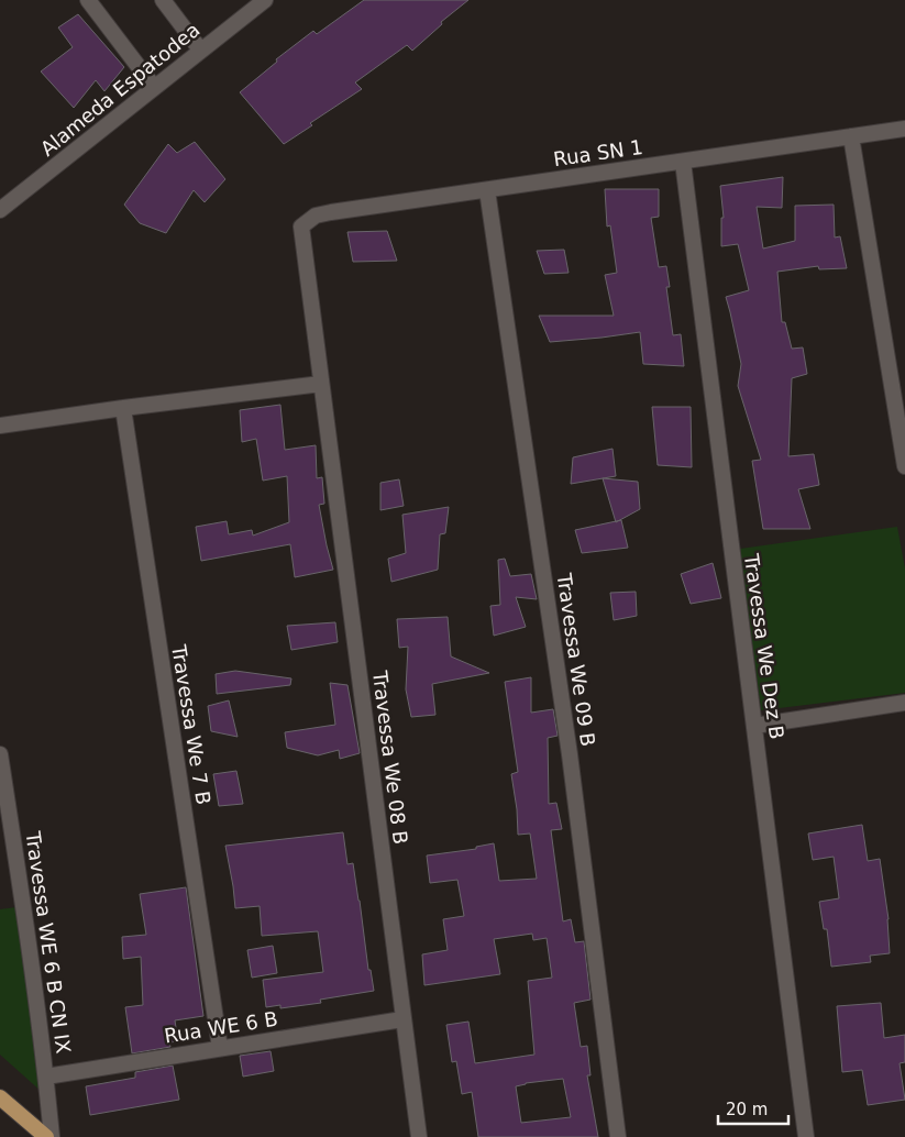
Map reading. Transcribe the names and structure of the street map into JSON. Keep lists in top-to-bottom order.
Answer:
{
  "streets": {
    "street": [
      "Alameda Espatodea",
      "Rua SN 1",
      "Travessa We Dez B",
      "Travessa We 09 B",
      "Travessa We 7 B",
      "Travessa We 08 B",
      "Travessa WE 6 B CN IX",
      "Rua WE 6 B"
    ]
  },
  "crossings": [
    ["Rua SN 1", "Travessa We Dez B"],
    ["Rua SN 1", "Travessa We 09 B"],
    ["Rua SN 1", "Travessa We 08 B"],
    ["Travessa We 7 B", "Rua WE 6 B"],
    ["Travessa We 08 B", "Rua WE 6 B"],
    ["Travessa WE 6 B CN IX", "Rua WE 6 B"]
  ],
  "scale_bar": "20 m"
}
